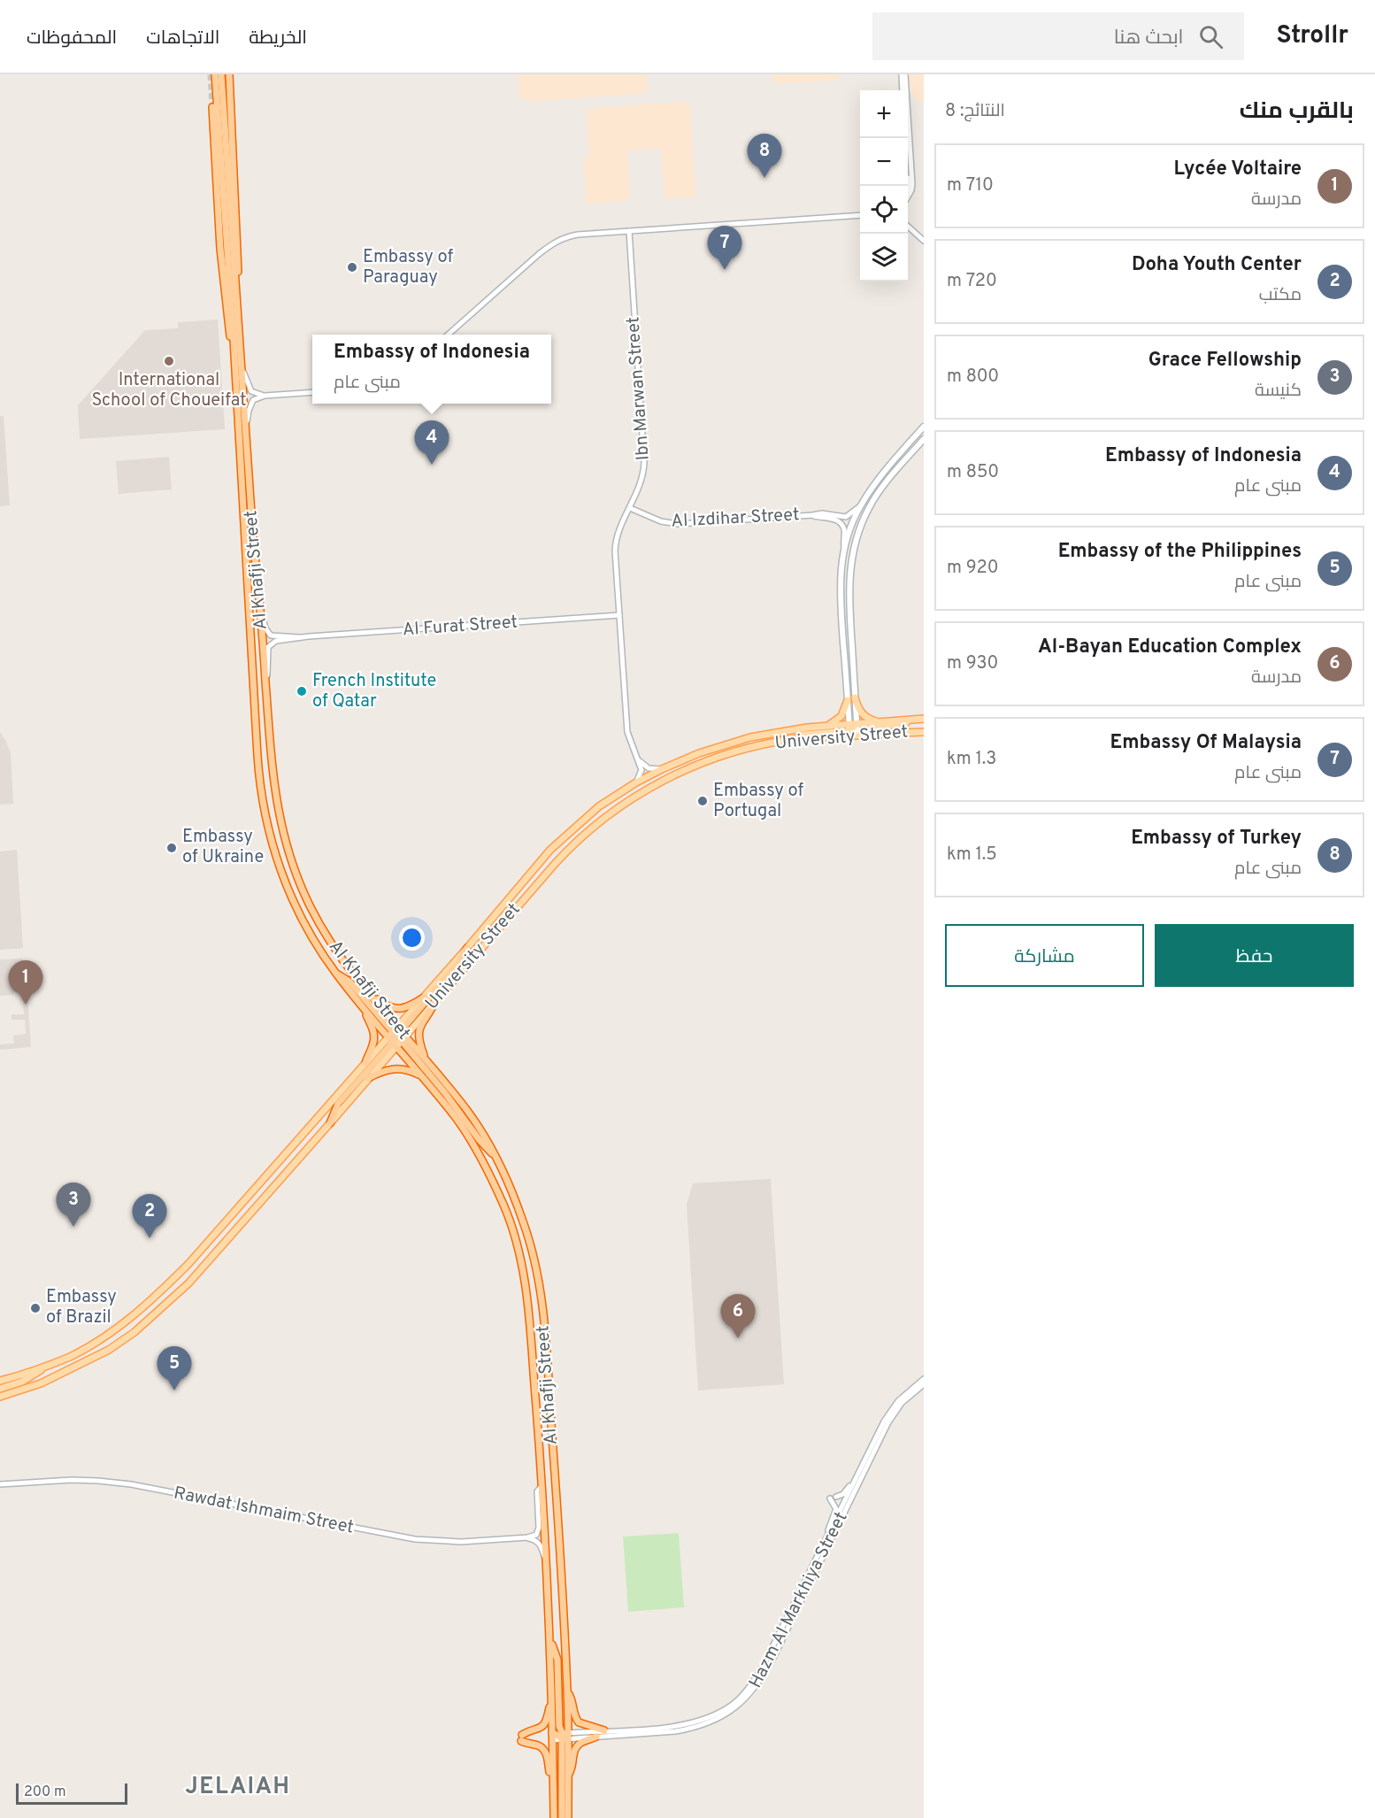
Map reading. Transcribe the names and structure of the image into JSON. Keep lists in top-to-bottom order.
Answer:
{
  "streets": {
    "highway": ["Al Khafji Street"],
    "main road": ["University Street"],
    "street": [
      "Ibn Marwan Street",
      "Al Izdihar Street",
      "Al Furat Street",
      "Rawdat Ishmaim Street",
      "Hazm Al Markhiya Street"
    ]
  },
  "crossings": [
    ["Ibn Marwan Street", "Al Izdihar Street"],
    ["Ibn Marwan Street", "Al Furat Street"],
    ["Ibn Marwan Street", "University Street"],
    ["Al Khafji Street", "Al Furat Street"],
    ["Al Khafji Street", "University Street"],
    ["Al Khafji Street", "Hazm Al Markhiya Street"]
  ],
  "districts": ["JELAIAH"],
  "places": [
    "Embassy of Paraguay",
    "International School of Choueifat",
    "French Institute of Qatar",
    "Embassy of Portugal",
    "Embassy of Ukraine",
    "Embassy of Brazil"
  ],
  "scale_bar": "200 m",
  "page": {
    "header": "Strollr",
    "search": "ابحث هنا",
    "nav": ["الخريطة", "الاتجاهات", "المحفوظات"],
    "heading": ["بالقرب منك", "النتائج: 8"],
    "map_buttons": ["+", "−"],
    "pins": [
      "8",
      "7",
      "4",
      "1",
      "3",
      "2",
      "6",
      "5"
    ],
    "list": [
      {
        "mark": "1",
        "name": "Lycée Voltaire",
        "note": "مدرسة",
        "value": "710 m"
      },
      {
        "mark": "2",
        "name": "Doha Youth Center",
        "note": "مكتب",
        "value": "720 m"
      },
      {
        "mark": "3",
        "name": "Grace Fellowship",
        "note": "كنيسة",
        "value": "800 m"
      },
      {
        "mark": "4",
        "name": "Embassy of Indonesia",
        "note": "مبنى عام",
        "value": "850 m"
      },
      {
        "mark": "5",
        "name": "Embassy of the Philippines",
        "note": "مبنى عام",
        "value": "920 m"
      },
      {
        "mark": "6",
        "name": "Al-Bayan Education Complex",
        "note": "مدرسة",
        "value": "930 m"
      },
      {
        "mark": "7",
        "name": "Embassy Of Malaysia",
        "note": "مبنى عام",
        "value": "1.3 km"
      },
      {
        "mark": "8",
        "name": "Embassy of Turkey",
        "note": "مبنى عام",
        "value": "1.5 km"
      }
    ],
    "popup": ["Embassy of Indonesia", "مبنى عام"],
    "buttons": ["حفظ", "مشاركة"],
    "scale": "200 m"
  }
}
